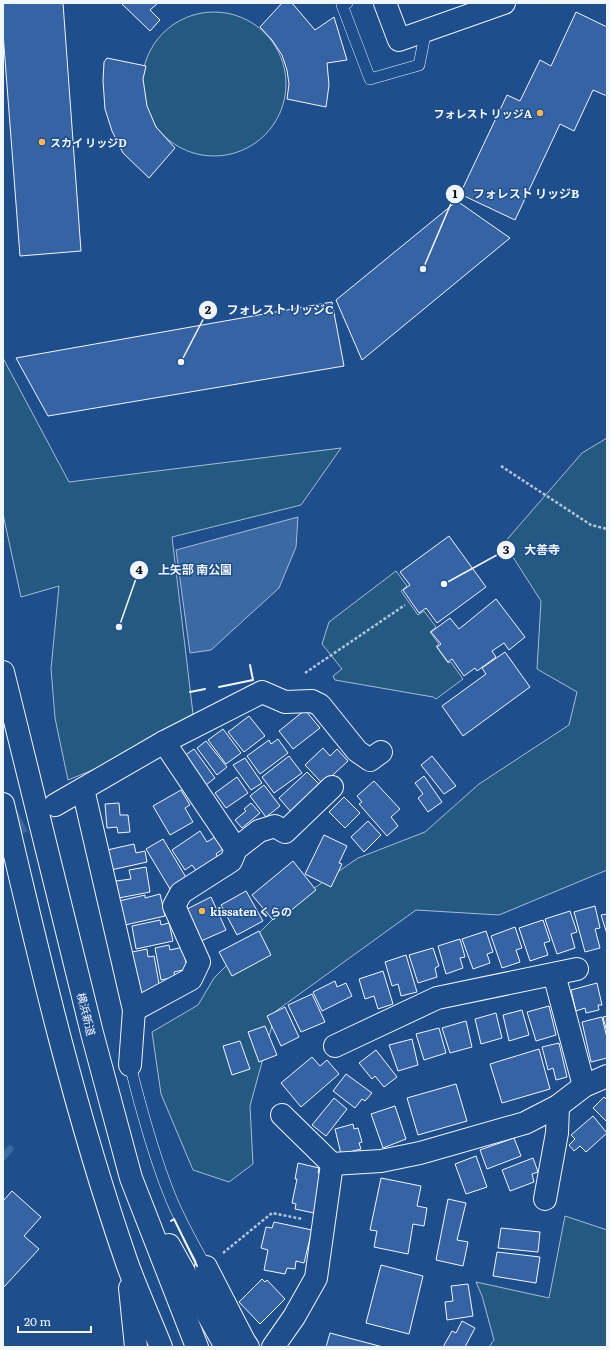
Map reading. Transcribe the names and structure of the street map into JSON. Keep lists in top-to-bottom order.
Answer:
{
  "streets": {
    "main road": ["横浜新道"]
  },
  "places": [
    "フォレスト リッジA",
    "スカイ リッジD",
    "フォレスト リッジB",
    "フォレスト リッジC",
    "大善寺",
    "上矢部 南公園",
    "kissaten くらの"
  ],
  "scale_bar": "20 m"
}
